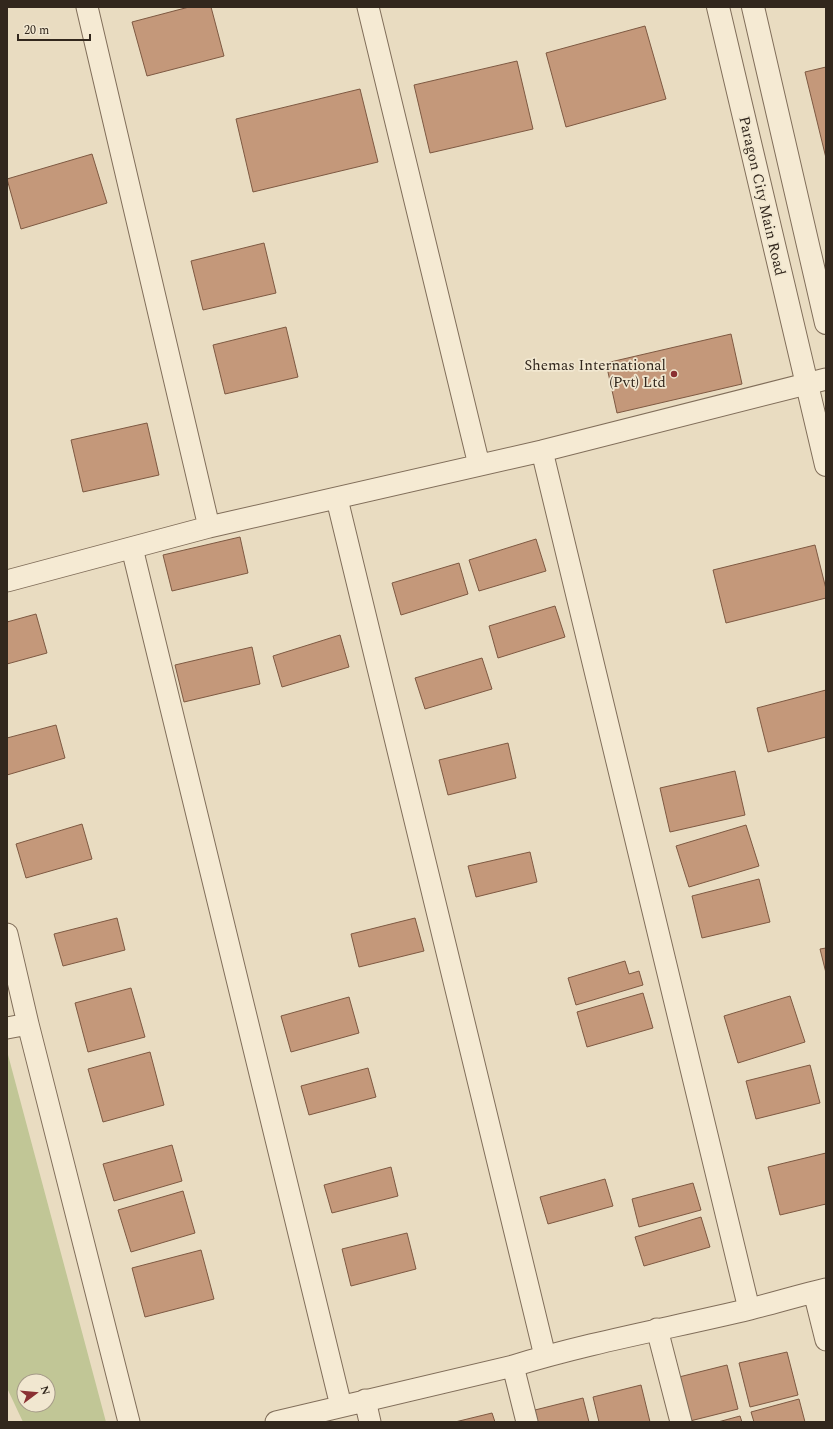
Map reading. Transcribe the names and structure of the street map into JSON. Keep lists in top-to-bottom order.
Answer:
{
  "streets": {
    "street": ["Paragon City Main Road"]
  },
  "places": ["Shemas International (Pvt) Ltd"],
  "scale_bar": "20 m",
  "north": "right"
}
